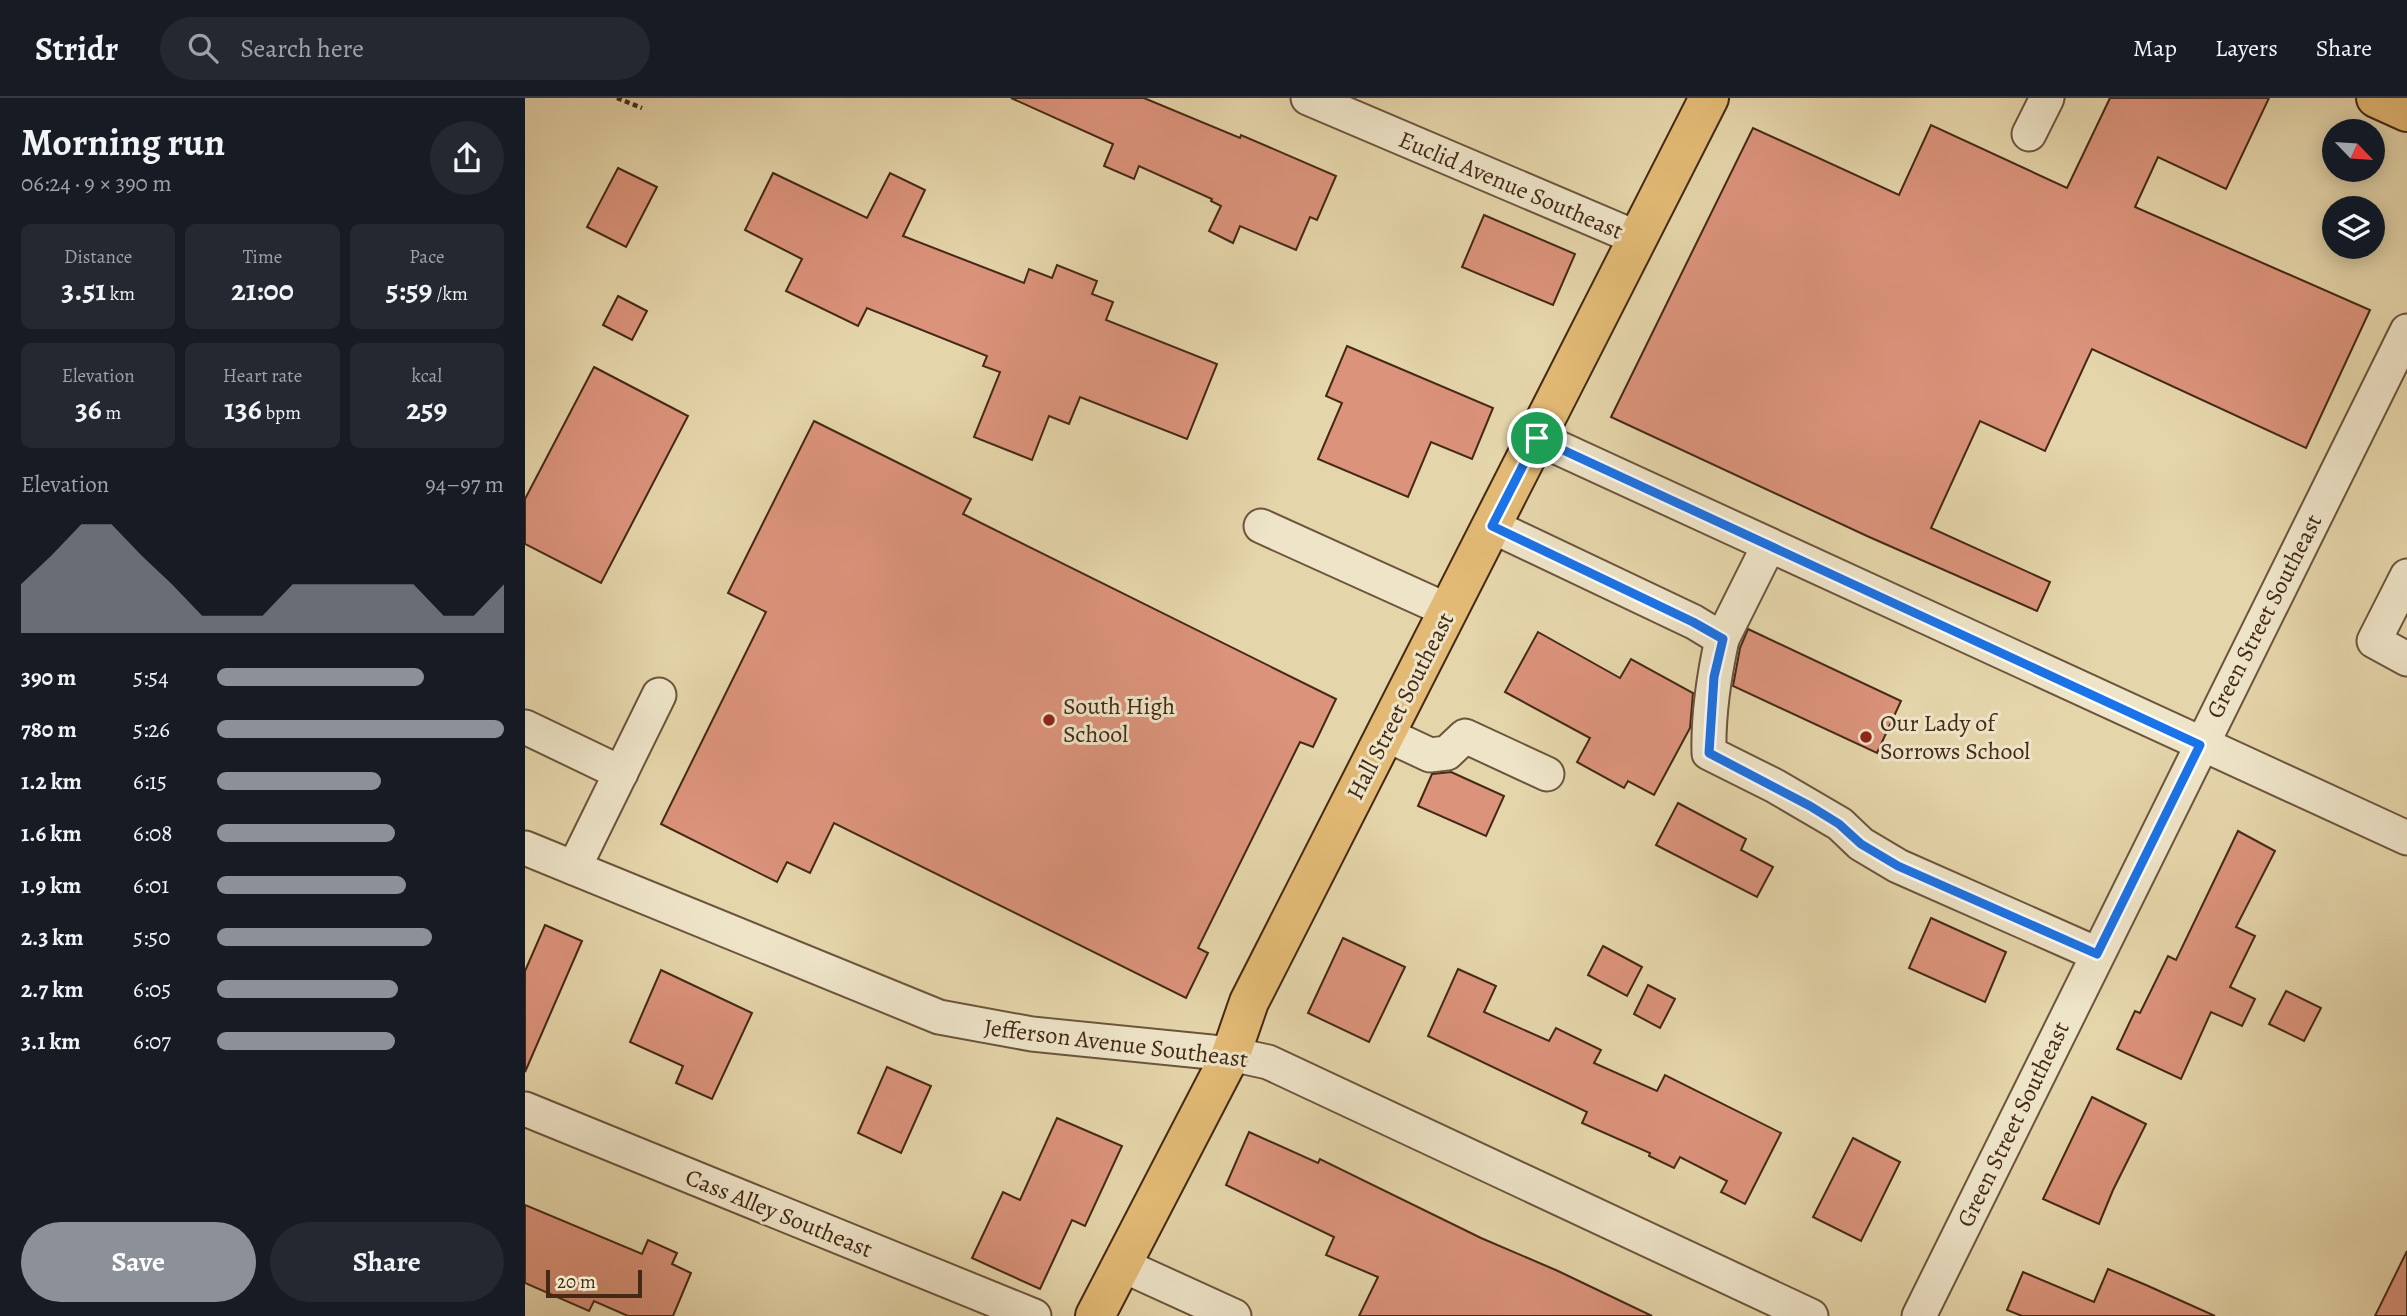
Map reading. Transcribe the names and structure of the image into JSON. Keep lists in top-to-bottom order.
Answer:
{
  "streets": {
    "main road": ["Hall Street Southeast"],
    "street": [
      "Euclid Avenue Southeast",
      "Green Street Southeast",
      "Jefferson Avenue Southeast",
      "Cass Alley Southeast"
    ]
  },
  "crossings": [
    ["Euclid Avenue Southeast", "Hall Street Southeast"],
    ["Hall Street Southeast", "Jefferson Avenue Southeast"]
  ],
  "places": ["South High School", "Our Lady of Sorrows School"],
  "scale_bar": "20 m",
  "north": "bottom right",
  "page": {
    "header": "Stridr",
    "search": "Search here",
    "nav": ["Map", "Layers", "Share"],
    "heading": ["Morning run", "06:24 · 9 × 390 m"],
    "stats": [
      ["Distance", "3.51 km"],
      ["Time", "21:00"],
      ["Pace", "5:59 /km"],
      ["Elevation", "36 m"],
      ["Heart rate", "136 bpm"],
      ["kcal", "259"]
    ],
    "chart": ["Elevation", "94–97 m"],
    "list": [
      {
        "name": "390 m",
        "note": "5:54"
      },
      {
        "name": "780 m",
        "note": "5:26"
      },
      {
        "name": "1.2 km",
        "note": "6:15"
      },
      {
        "name": "1.6 km",
        "note": "6:08"
      },
      {
        "name": "1.9 km",
        "note": "6:01"
      },
      {
        "name": "2.3 km",
        "note": "5:50"
      },
      {
        "name": "2.7 km",
        "note": "6:05"
      },
      {
        "name": "3.1 km",
        "note": "6:07"
      }
    ],
    "buttons": ["Save", "Share"],
    "scale": "20 m"
  }
}
